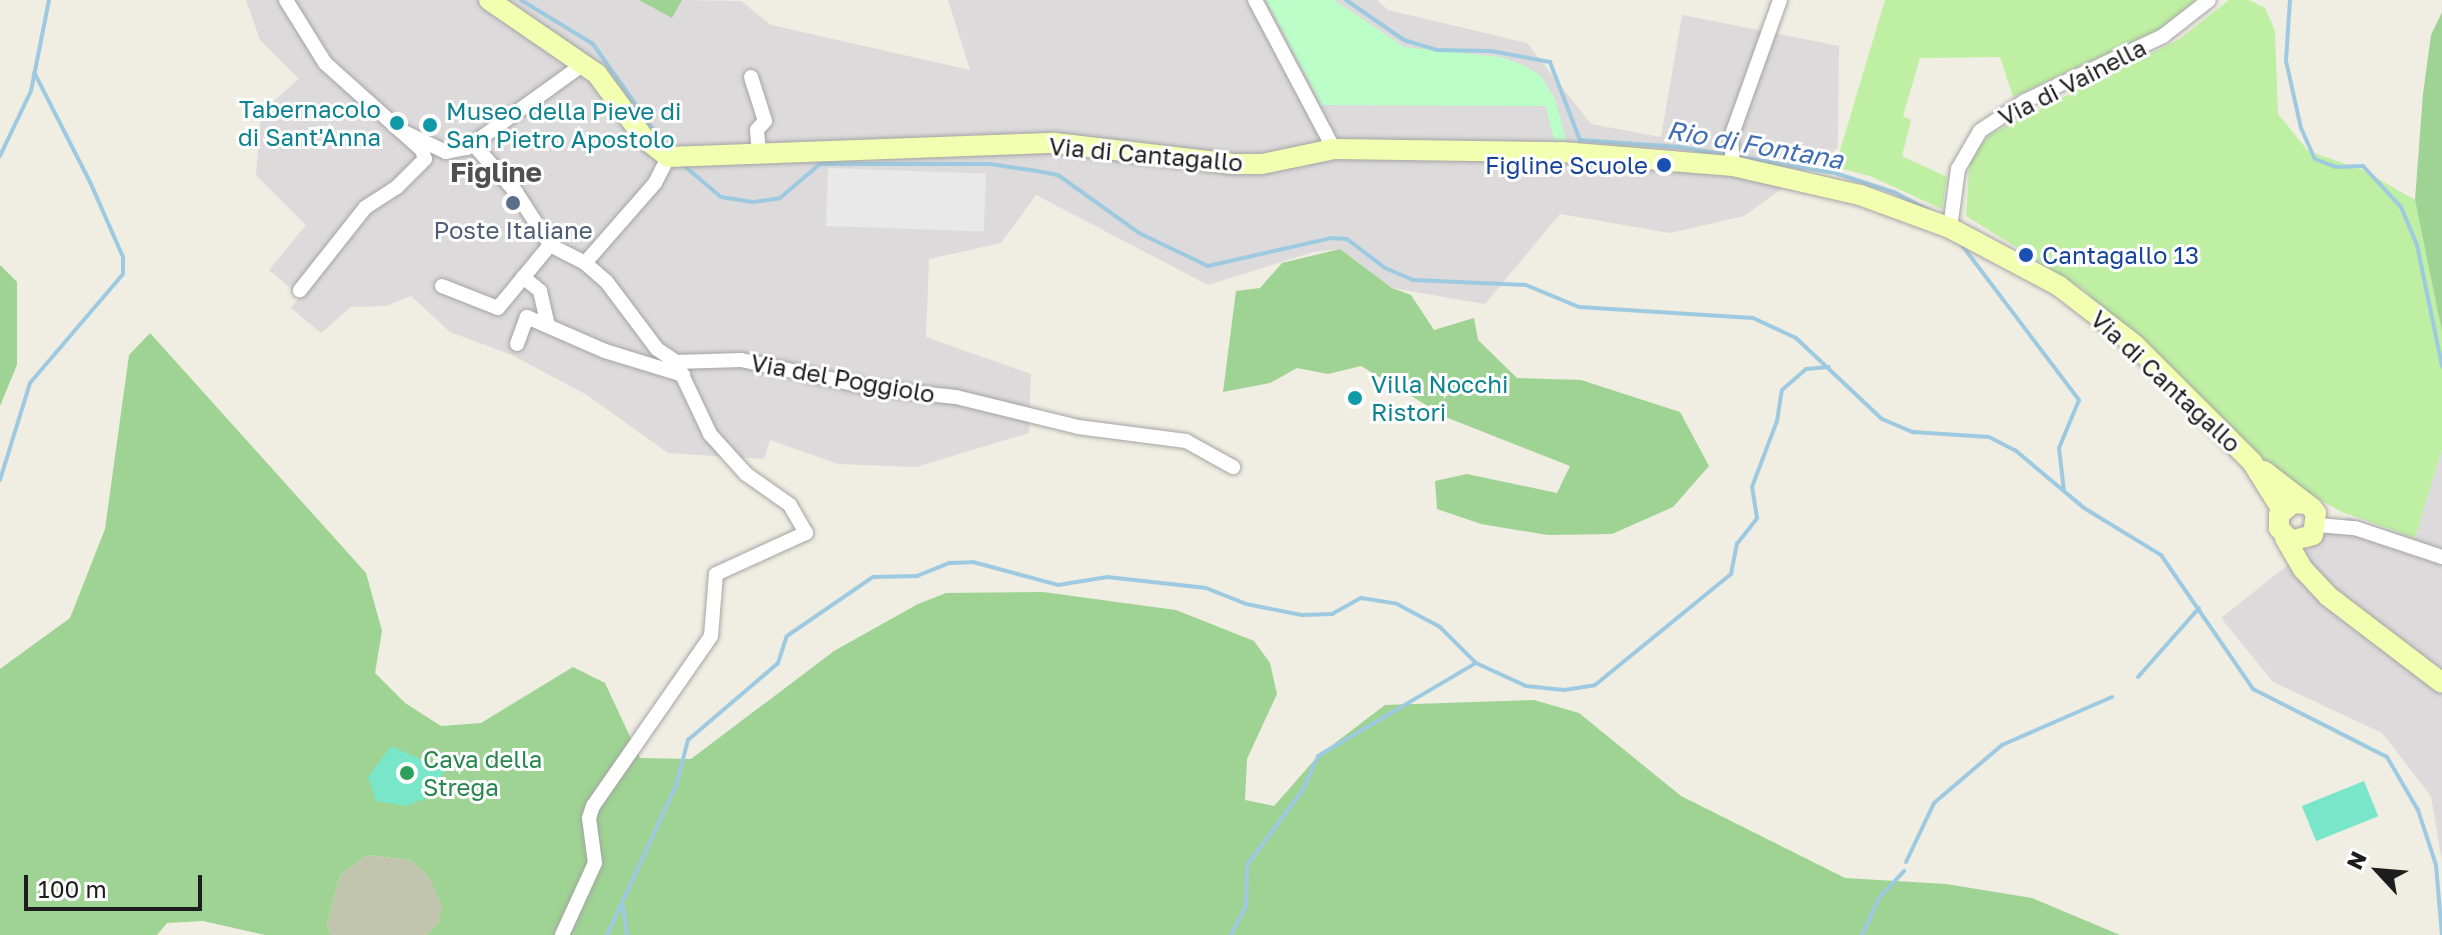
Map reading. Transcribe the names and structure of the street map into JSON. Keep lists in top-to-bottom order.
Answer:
{
  "streets": {
    "street": ["Via di Vainella", "Via di Cantagallo", "Via del Poggiolo"]
  },
  "crossings": [
    ["Via di Vainella", "Via di Cantagallo"]
  ],
  "districts": ["Figline"],
  "water": ["Rio di Fontana"],
  "places": [
    "Tabernacolo di Sant'Anna",
    "Museo della Pieve di San Pietro Apostolo",
    "Figline Scuole",
    "Poste Italiane",
    "Cantagallo 13",
    "Villa Nocchi Ristori",
    "Cava della Strega"
  ],
  "scale_bar": "100 m",
  "north": "top left"
}
